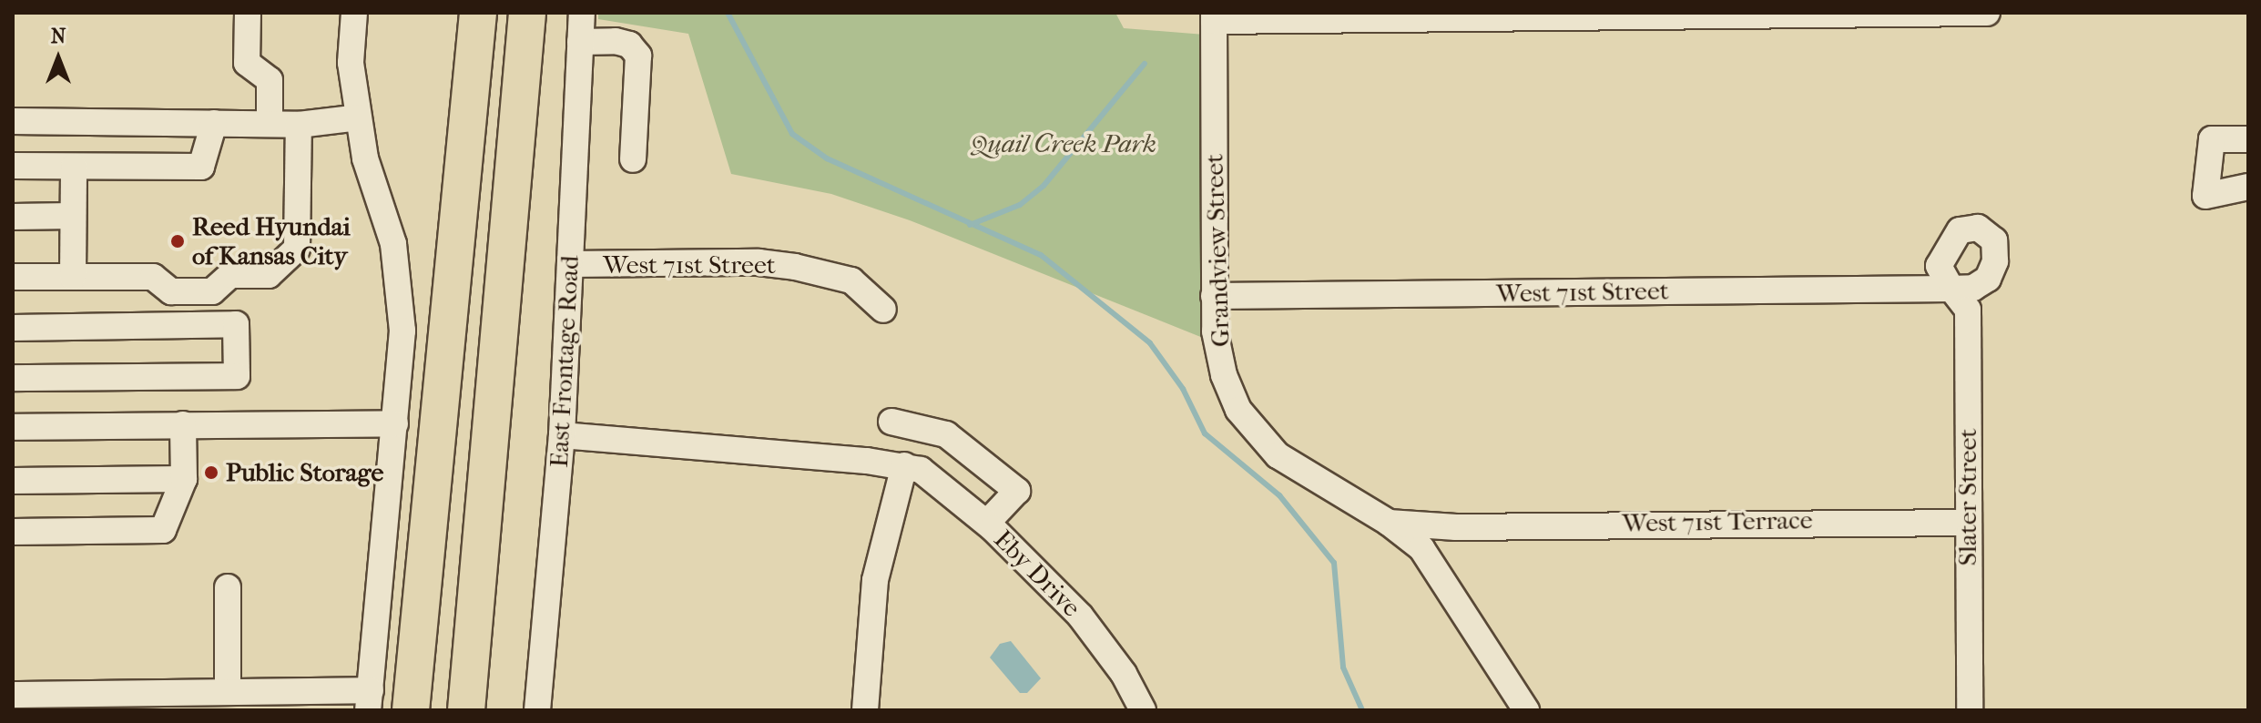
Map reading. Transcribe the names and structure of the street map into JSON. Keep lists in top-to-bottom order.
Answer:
{
  "streets": {
    "street": [
      "Grandview Street",
      "West 71st Street",
      "East Frontage Road",
      "Slater Street",
      "West 71st Terrace",
      "Eby Drive"
    ]
  },
  "crossings": [
    ["Grandview Street", "West 71st Street"],
    ["Grandview Street", "West 71st Terrace"],
    ["West 71st Street", "East Frontage Road"],
    ["West 71st Street", "Slater Street"],
    ["East Frontage Road", "Eby Drive"],
    ["Slater Street", "West 71st Terrace"]
  ],
  "parks": ["Quail Creek Park"],
  "places": ["Reed Hyundai of Kansas City", "Public Storage"],
  "north": "top"
}
